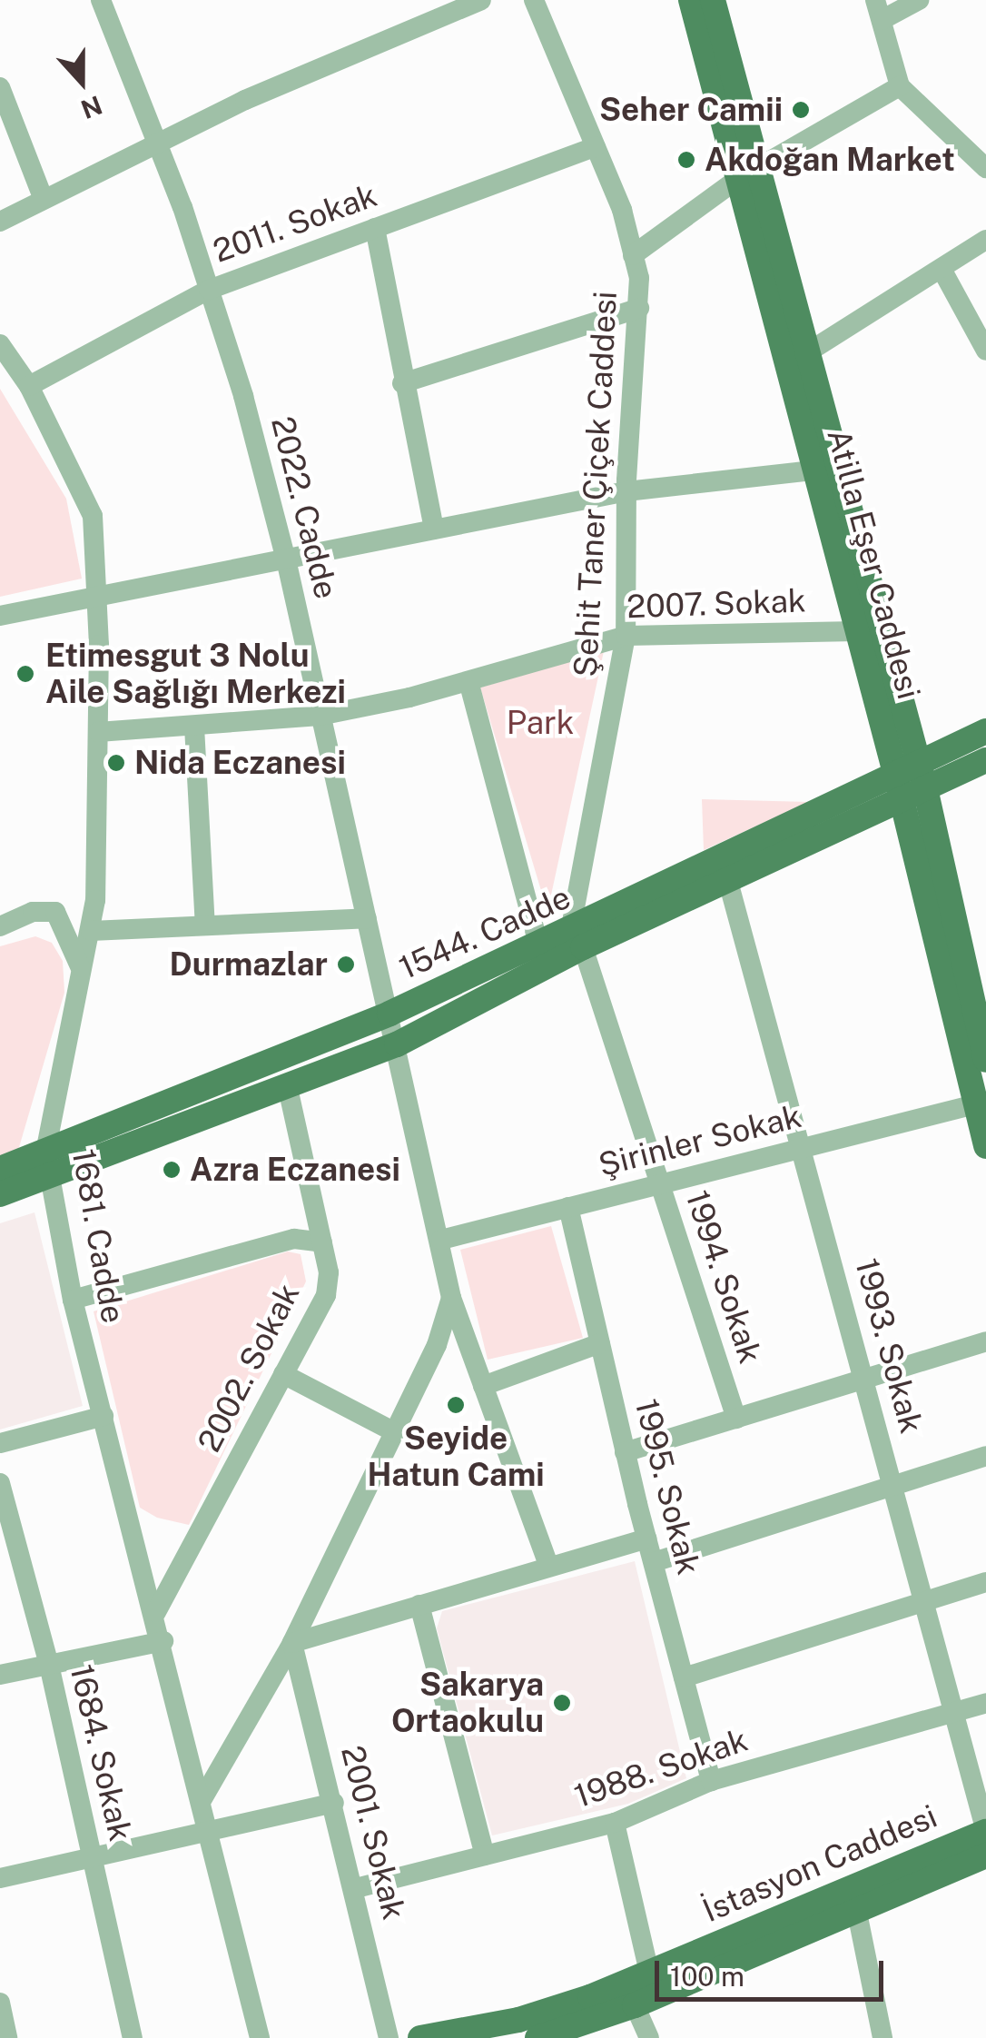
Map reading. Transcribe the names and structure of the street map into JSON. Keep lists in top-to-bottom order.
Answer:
{
  "streets": {
    "main road": ["Atilla Eşer Caddesi", "1544. Cadde", "İstasyon Caddesi"],
    "street": [
      "2011. Sokak",
      "Şehit Taner Çiçek Caddesi",
      "2022. Cadde",
      "2007. Sokak",
      "Şirinler Sokak",
      "1681. Cadde",
      "1994. Sokak",
      "1993. Sokak",
      "2002. Sokak",
      "1995. Sokak",
      "1684. Sokak",
      "1988. Sokak",
      "2001. Sokak"
    ]
  },
  "crossings": [
    ["2011. Sokak", "Şehit Taner Çiçek Caddesi"],
    ["2011. Sokak", "2022. Cadde"],
    ["2011. Sokak", "1681. Cadde"],
    ["Şehit Taner Çiçek Caddesi", "2007. Sokak"],
    ["Şehit Taner Çiçek Caddesi", "1544. Cadde"],
    ["Şehit Taner Çiçek Caddesi", "1994. Sokak"],
    ["2022. Cadde", "2007. Sokak"],
    ["2022. Cadde", "1544. Cadde"],
    ["2022. Cadde", "Şirinler Sokak"],
    ["Atilla Eşer Caddesi", "2007. Sokak"],
    ["Atilla Eşer Caddesi", "1544. Cadde"],
    ["Atilla Eşer Caddesi", "Şirinler Sokak"],
    ["2007. Sokak", "1681. Cadde"],
    ["1544. Cadde", "1681. Cadde"],
    ["1544. Cadde", "1994. Sokak"],
    ["1544. Cadde", "1993. Sokak"],
    ["1544. Cadde", "2002. Sokak"],
    ["Şirinler Sokak", "1994. Sokak"],
    ["Şirinler Sokak", "1993. Sokak"],
    ["Şirinler Sokak", "1995. Sokak"],
    ["1681. Cadde", "2002. Sokak"],
    ["1993. Sokak", "1988. Sokak"],
    ["1993. Sokak", "İstasyon Caddesi"],
    ["1995. Sokak", "1988. Sokak"],
    ["1988. Sokak", "2001. Sokak"]
  ],
  "parks": ["Park"],
  "places": [
    "Seher Camii",
    "Akdoğan Market",
    "Etimesgut 3 Nolu Aile Sağlığı Merkezi",
    "Nida Eczanesi",
    "Durmazlar",
    "Azra Eczanesi",
    "Seyide Hatun Cami",
    "Sakarya Ortaokulu"
  ],
  "scale_bar": "100 m",
  "north": "bottom"
}
